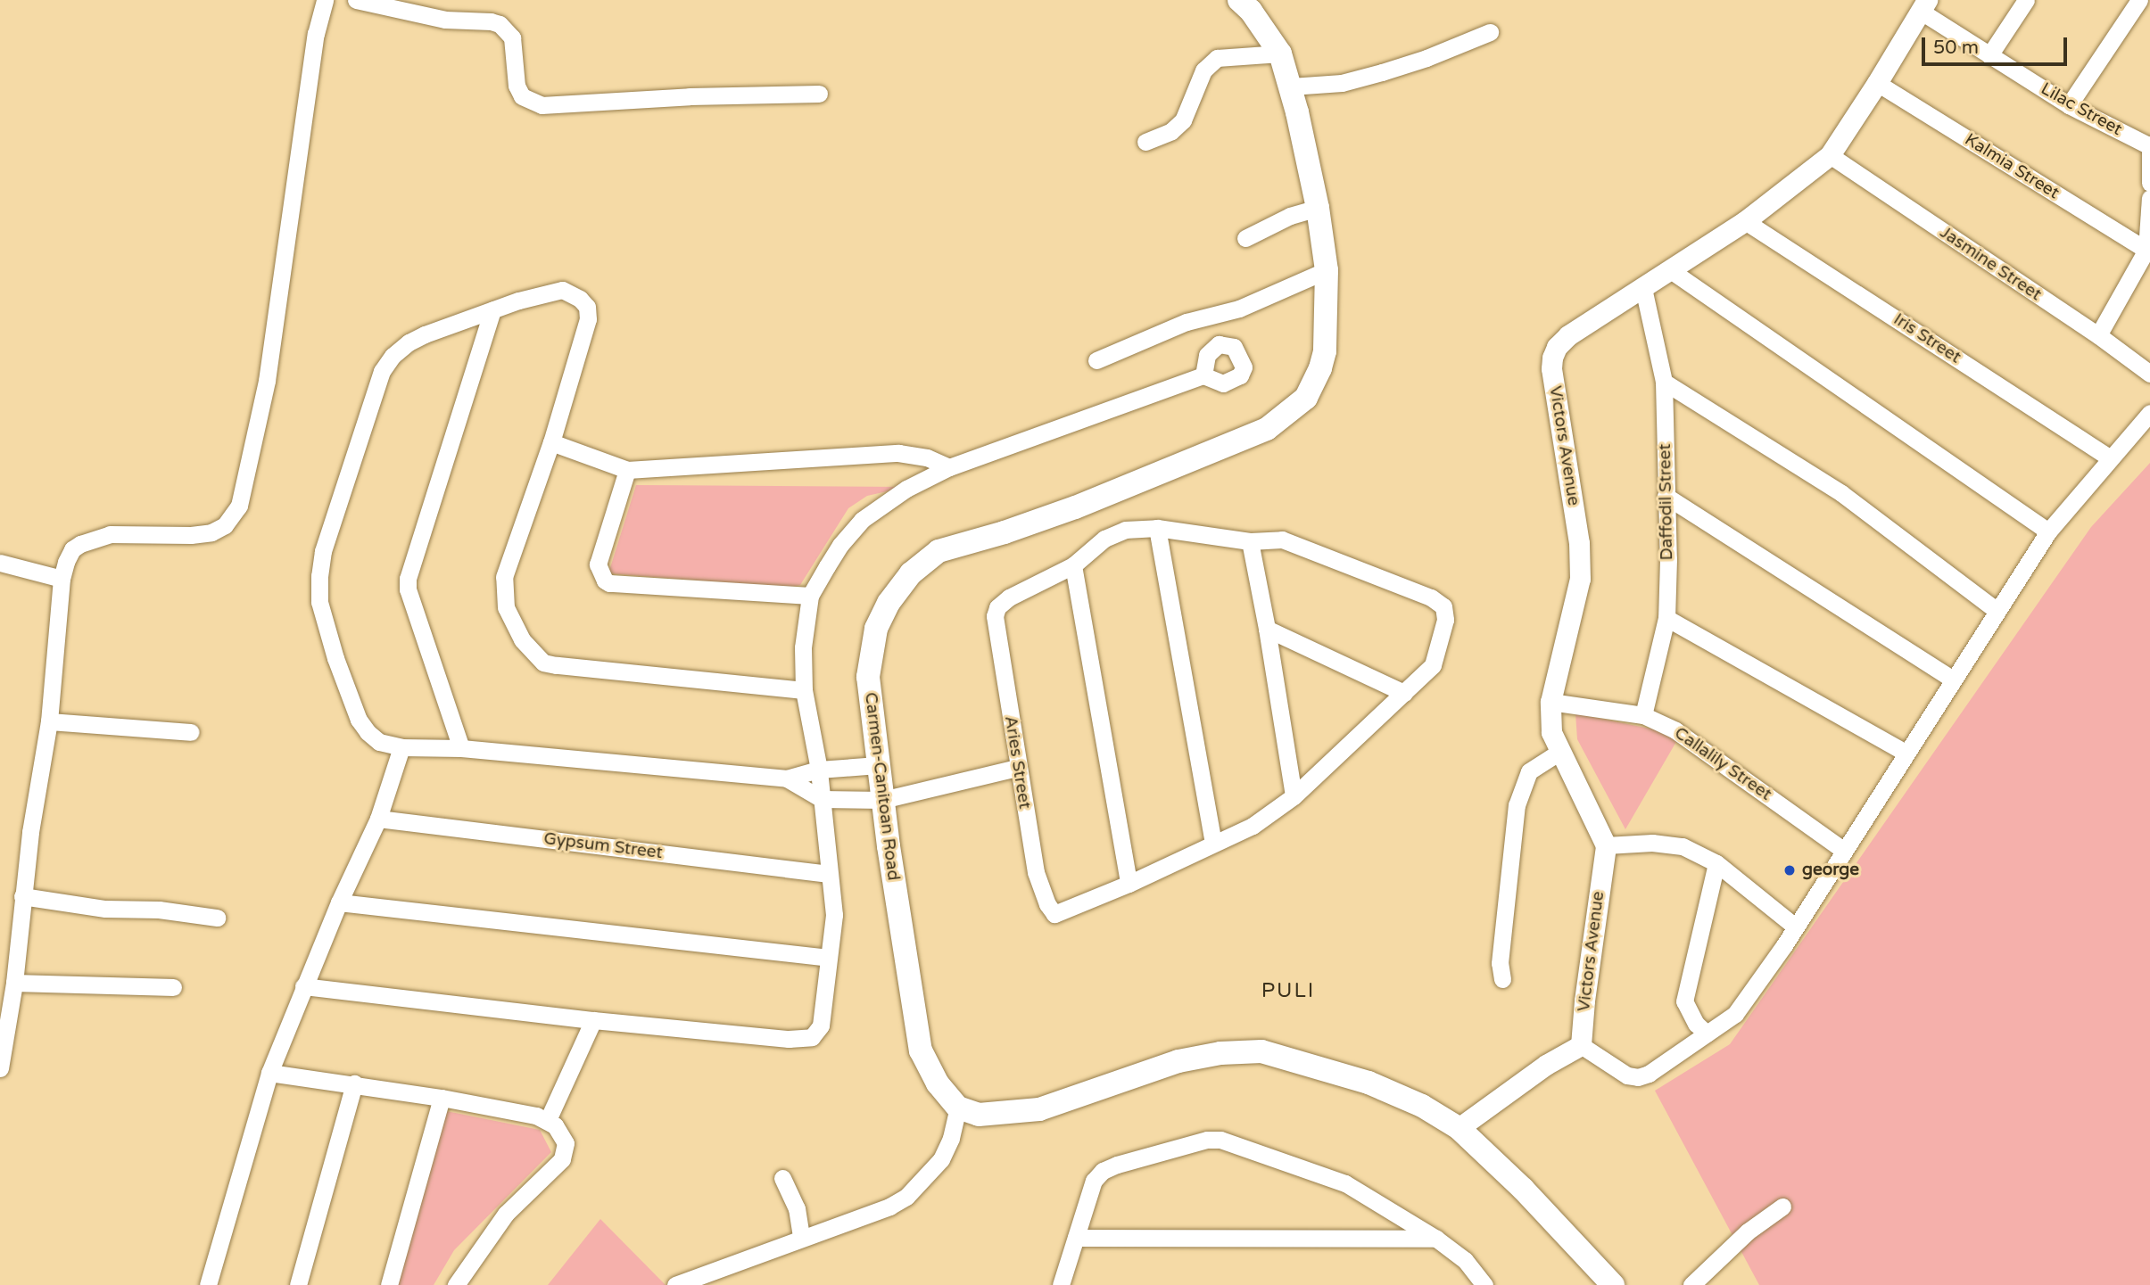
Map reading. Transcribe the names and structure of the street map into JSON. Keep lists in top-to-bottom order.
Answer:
{
  "streets": {
    "main road": ["Carmen-Canitoan Road"],
    "street": [
      "Lilac Street",
      "Kalmia Street",
      "Jasmine Street",
      "Iris Street",
      "Victors Avenue",
      "Daffodil Street",
      "Aries Street",
      "Callalily Street",
      "Gypsum Street"
    ]
  },
  "crossings": [
    ["Lilac Street", "Victors Avenue"],
    ["Kalmia Street", "Victors Avenue"],
    ["Jasmine Street", "Victors Avenue"],
    ["Iris Street", "Victors Avenue"],
    ["Victors Avenue", "Daffodil Street"],
    ["Victors Avenue", "Callalily Street"],
    ["Daffodil Street", "Callalily Street"]
  ],
  "districts": ["PULI"],
  "places": ["george"],
  "scale_bar": "50 m"
}
